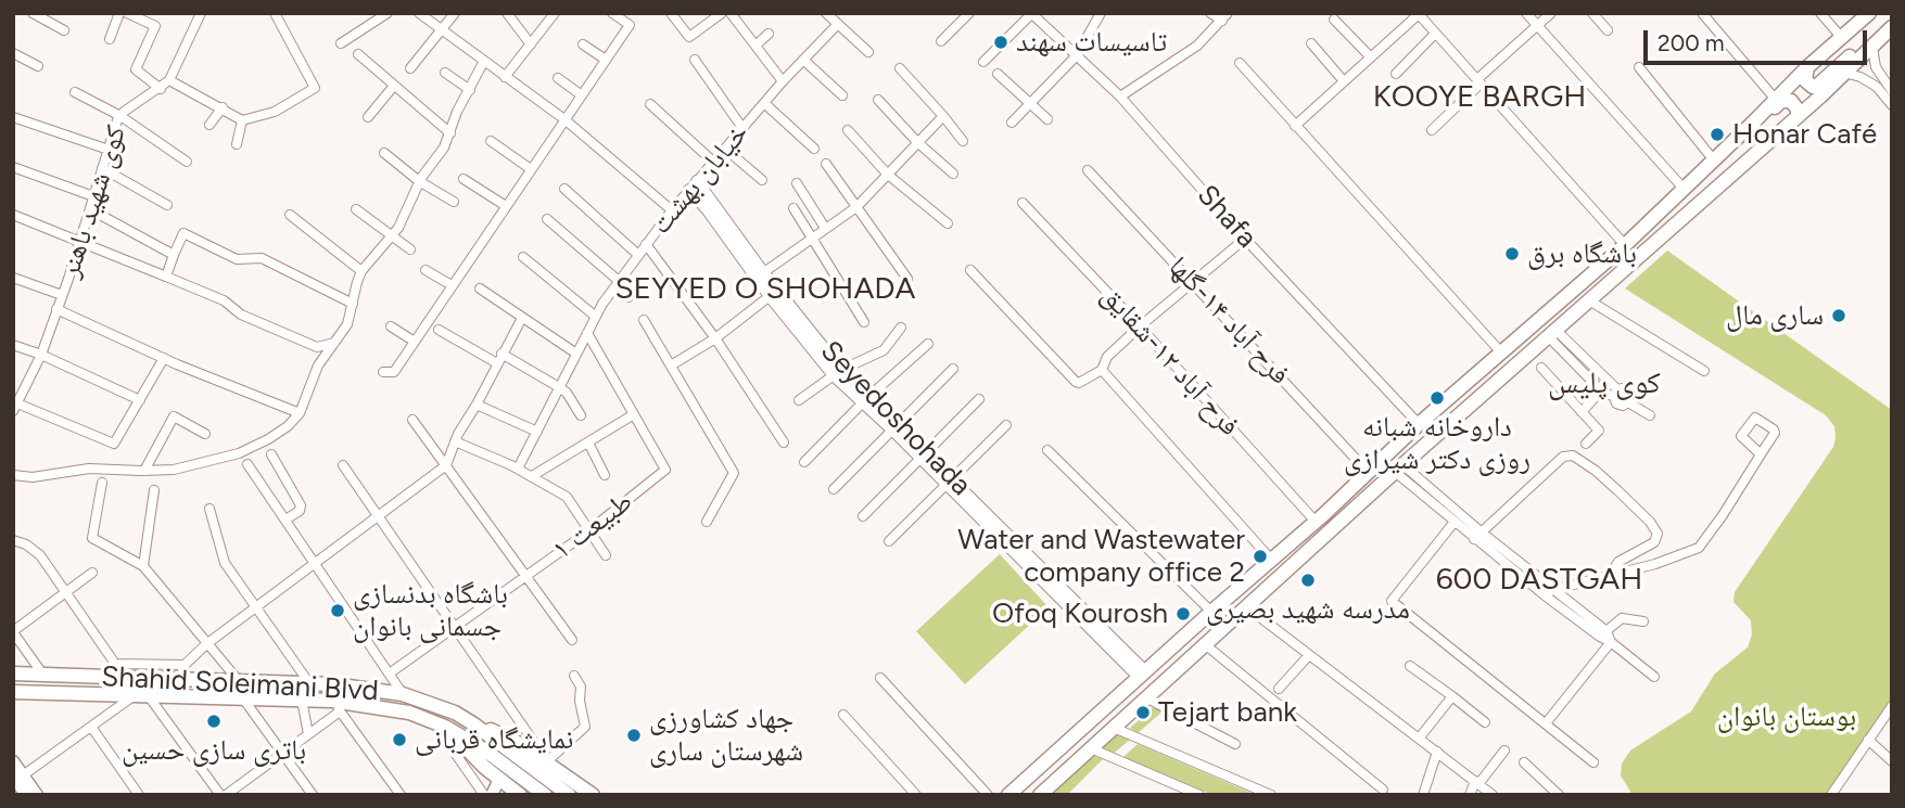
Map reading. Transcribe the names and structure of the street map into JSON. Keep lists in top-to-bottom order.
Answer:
{
  "streets": {
    "main road": ["Shahid Soleimani Blvd"],
    "street": [
      "خیابان بهشت",
      "کوی شهید باهنر",
      "Shafa",
      "فرح آباد ۱۴-گلها",
      "فرح آباد ۱۲-شقایق",
      "Seyedoshohada",
      "طبیعت ۱"
    ]
  },
  "crossings": [
    ["خیابان بهشت", "Seyedoshohada"],
    ["خیابان بهشت", "طبیعت ۱"]
  ],
  "districts": [
    "KOOYE BARGH",
    "SEYYED O SHOHADA",
    "کوی پلیس",
    "600 DASTGAH"
  ],
  "parks": ["بوستان بانوان"],
  "places": [
    "تاسیسات سهند",
    "Honar Café",
    "باشگاه برق",
    "ساری مال",
    "داروخانه شبانه روزی دکتر شیرازی",
    "Water and Wastewater company office 2",
    "مدرسه شهید بصیری",
    "باشگاه بدنسازی جسمانی بانوان",
    "Ofoq Kourosh",
    "Tejart bank",
    "باتری سازی حسین",
    "جهاد کشاورزی شهرستان ساری",
    "نمایشگاه قربانی"
  ],
  "scale_bar": "200 m"
}
